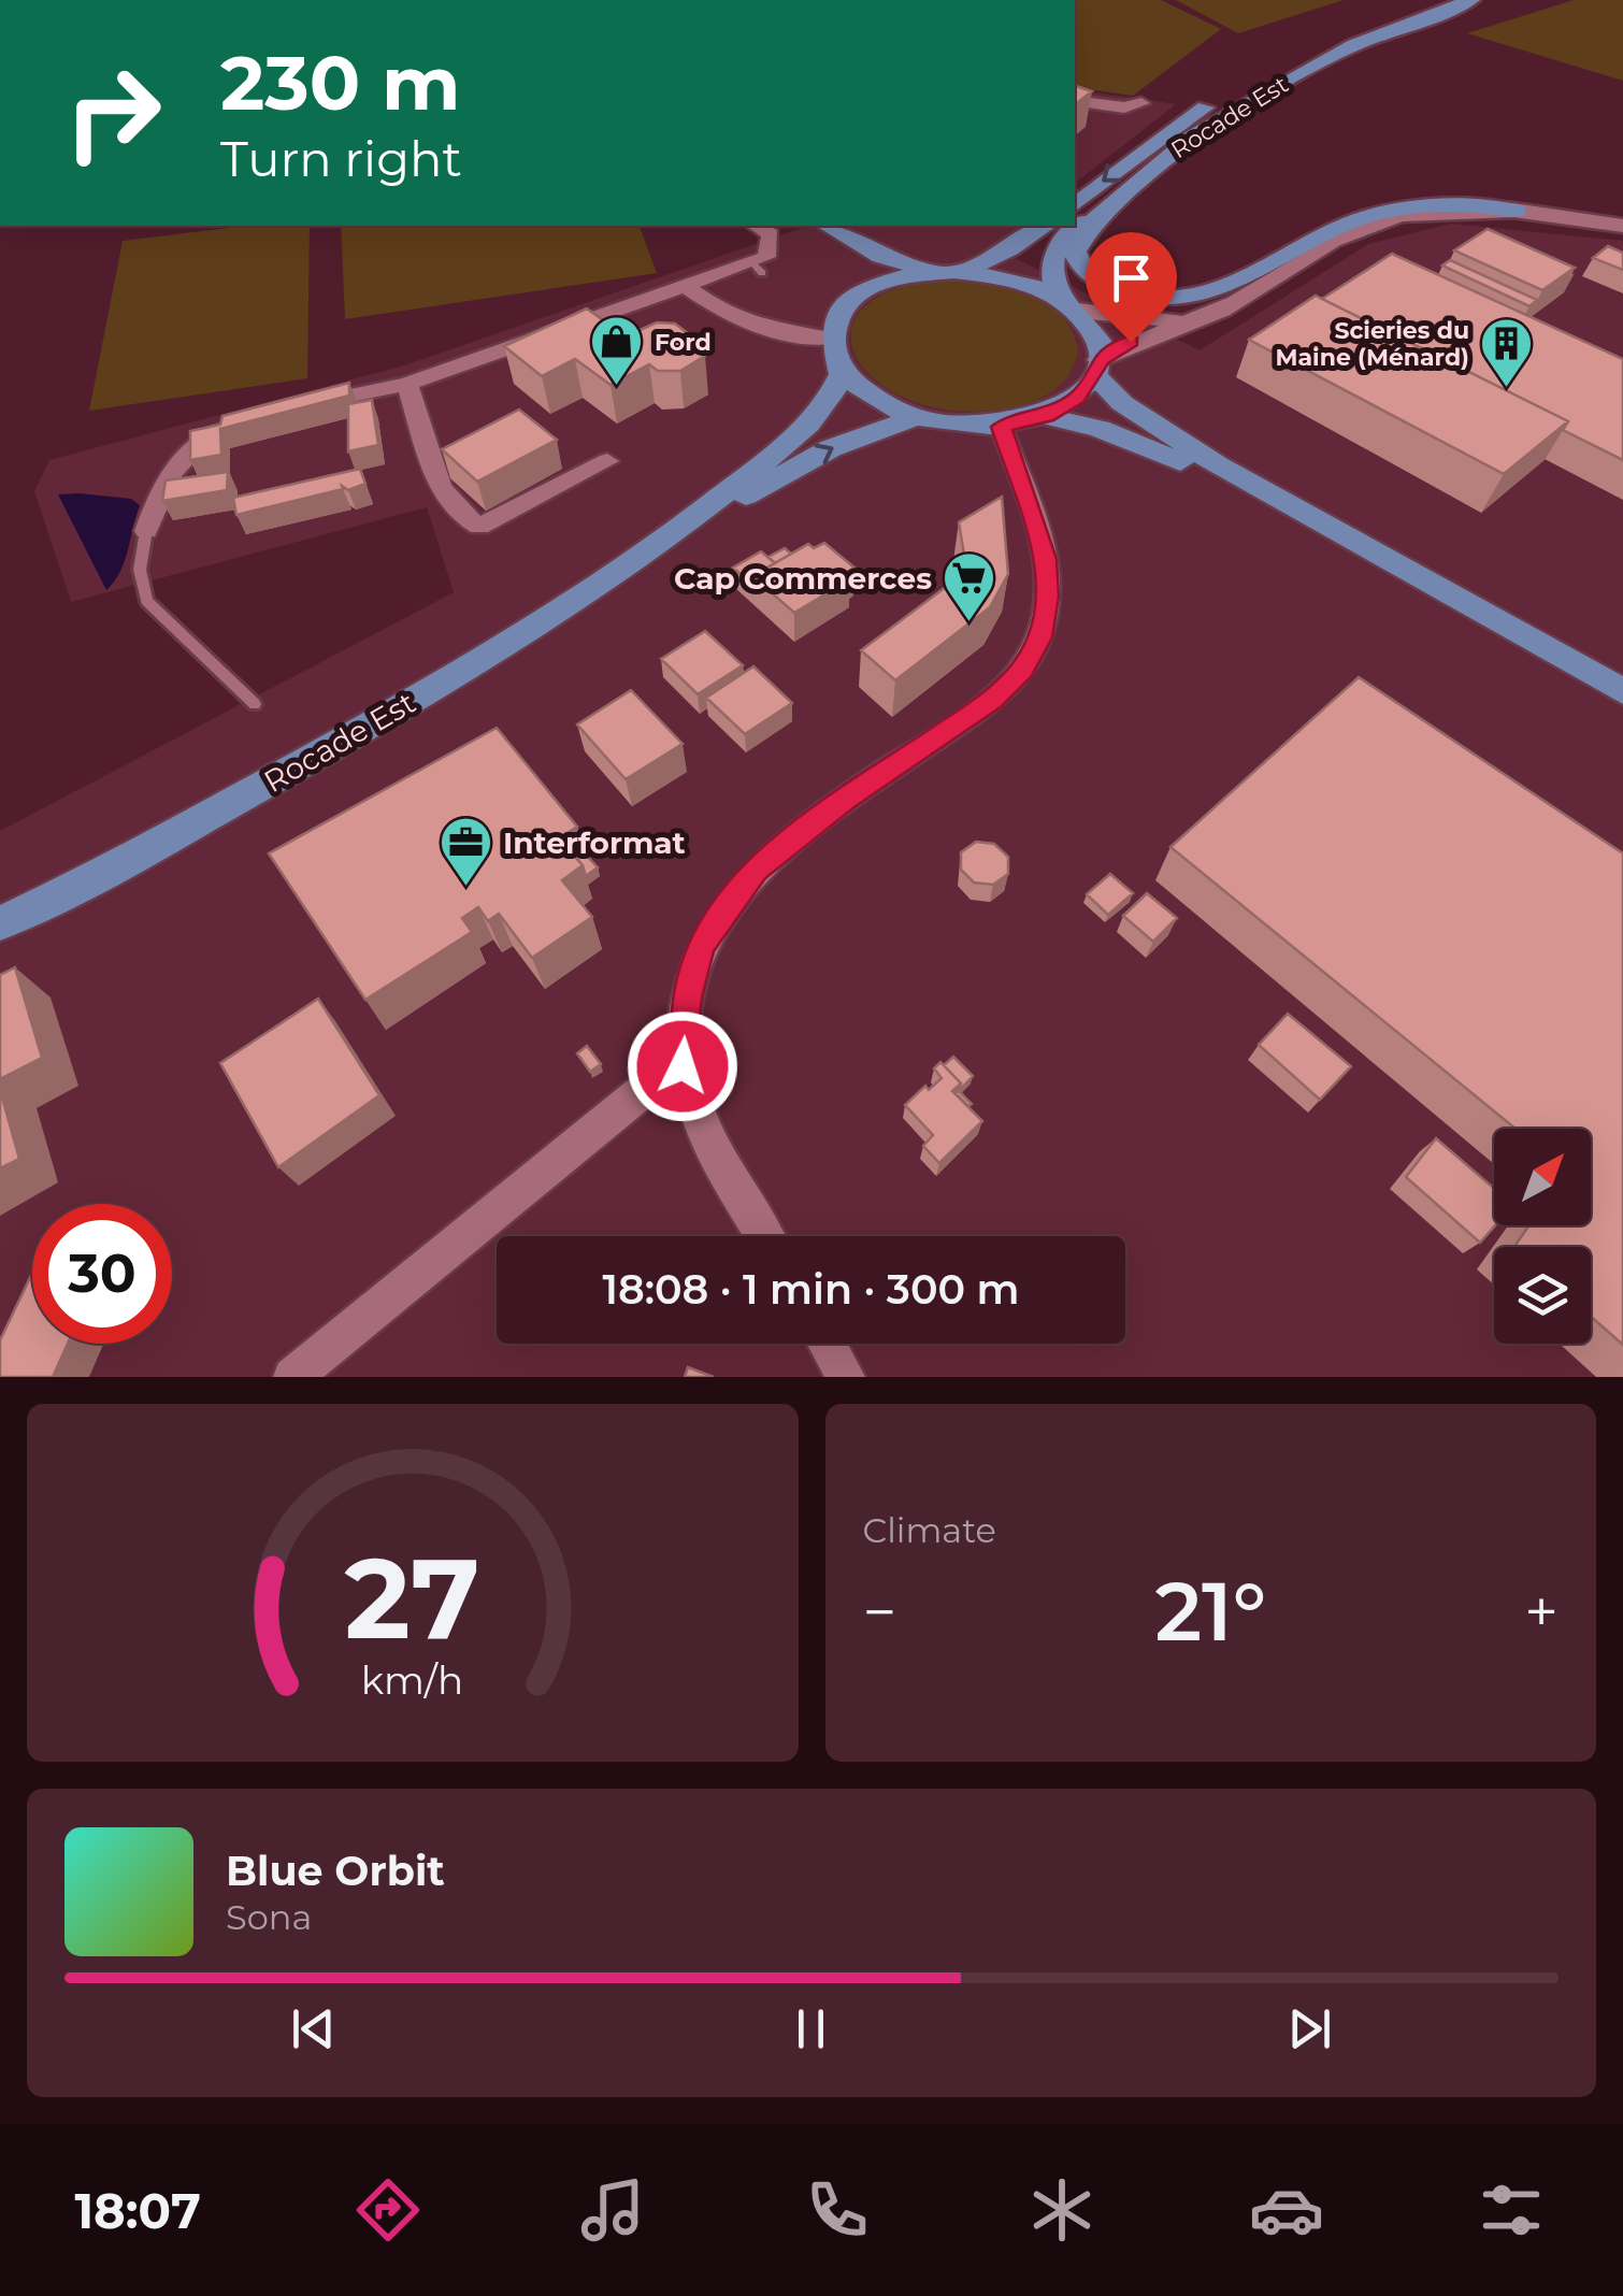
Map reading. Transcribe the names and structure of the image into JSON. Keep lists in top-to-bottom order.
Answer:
{
  "streets": {
    "main road": ["Rocade Est"]
  },
  "places": {
    "shop": ["Ford"],
    "building": ["Scieries du Maine (Ménard)"],
    "supermarket": ["Cap Commerces"],
    "office": ["Interformat"]
  },
  "north": "top right",
  "page": {
    "turn": ["230 m", "Turn right"],
    "limit": "30",
    "trip": "18:08 · 1 min · 300 m",
    "tile": "Climate",
    "heat": ["−", "21°", "+"],
    "song": ["Blue Orbit", "Sona"],
    "tabs": "18:07",
    "gauge": ["27", "km/h"]
  }
}
